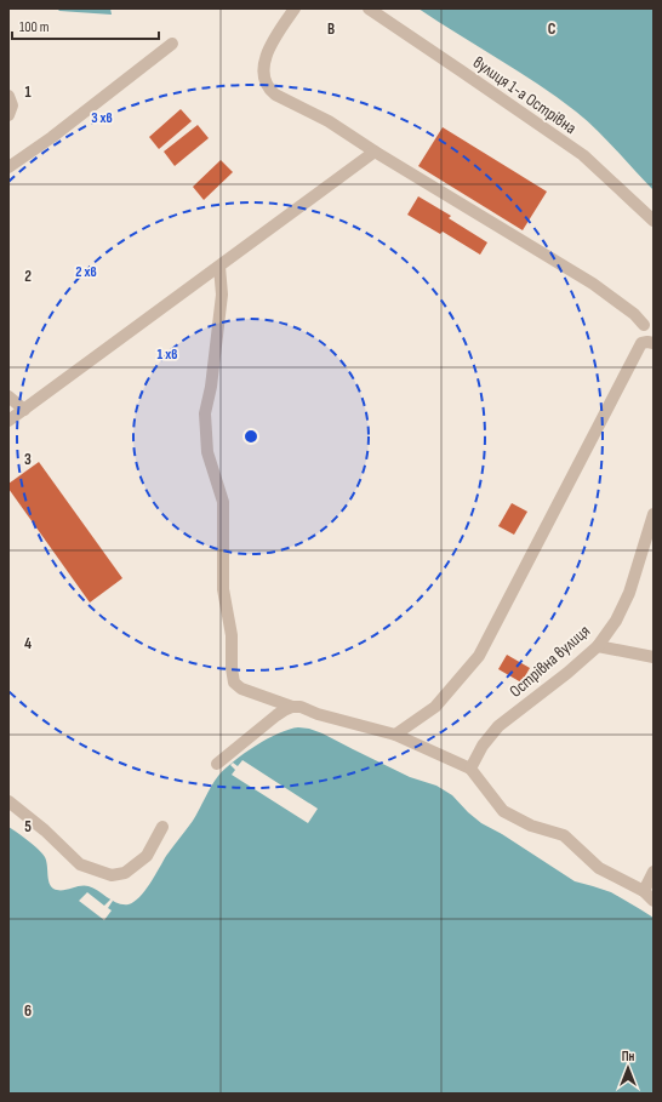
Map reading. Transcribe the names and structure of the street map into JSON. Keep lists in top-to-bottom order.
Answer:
{
  "streets": {
    "street": ["вулиця 1-а Острівна", "Острівна вулиця"]
  },
  "scale_bar": "100 m",
  "north": "top",
  "grid": {
    "columns": ["B", "C"],
    "rows": [
      "1",
      "2",
      "3",
      "4",
      "5",
      "6"
    ]
  },
  "rings": ["3 хв", "2 хв", "1 хв"]
}
